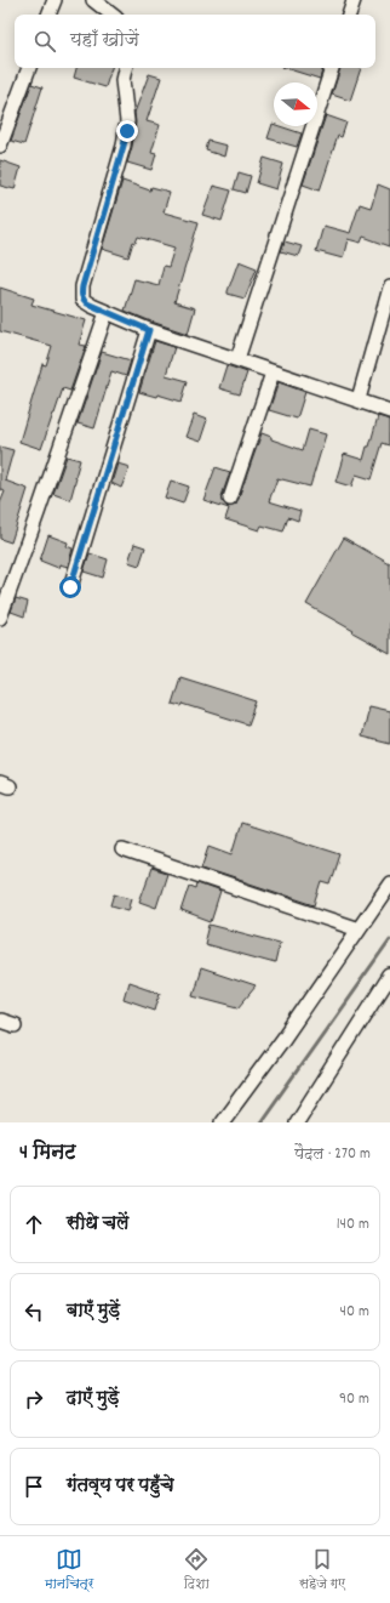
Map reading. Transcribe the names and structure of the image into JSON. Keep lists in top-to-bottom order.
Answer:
{
  "north": "right",
  "page": {
    "search": "यहाँ खोजें",
    "heading": ["4 मिनट", "पैदल · 270 m"],
    "list": [
      ["सीधे चलें", "140 m"],
      ["बाएँ मुड़ें", "40 m"],
      ["दाएँ मुड़ें", "90 m"],
      "गंतव्य पर पहुँचे"
    ],
    "nav": ["मानचित्र", "दिशा", "सहेजे गए"]
  }
}
